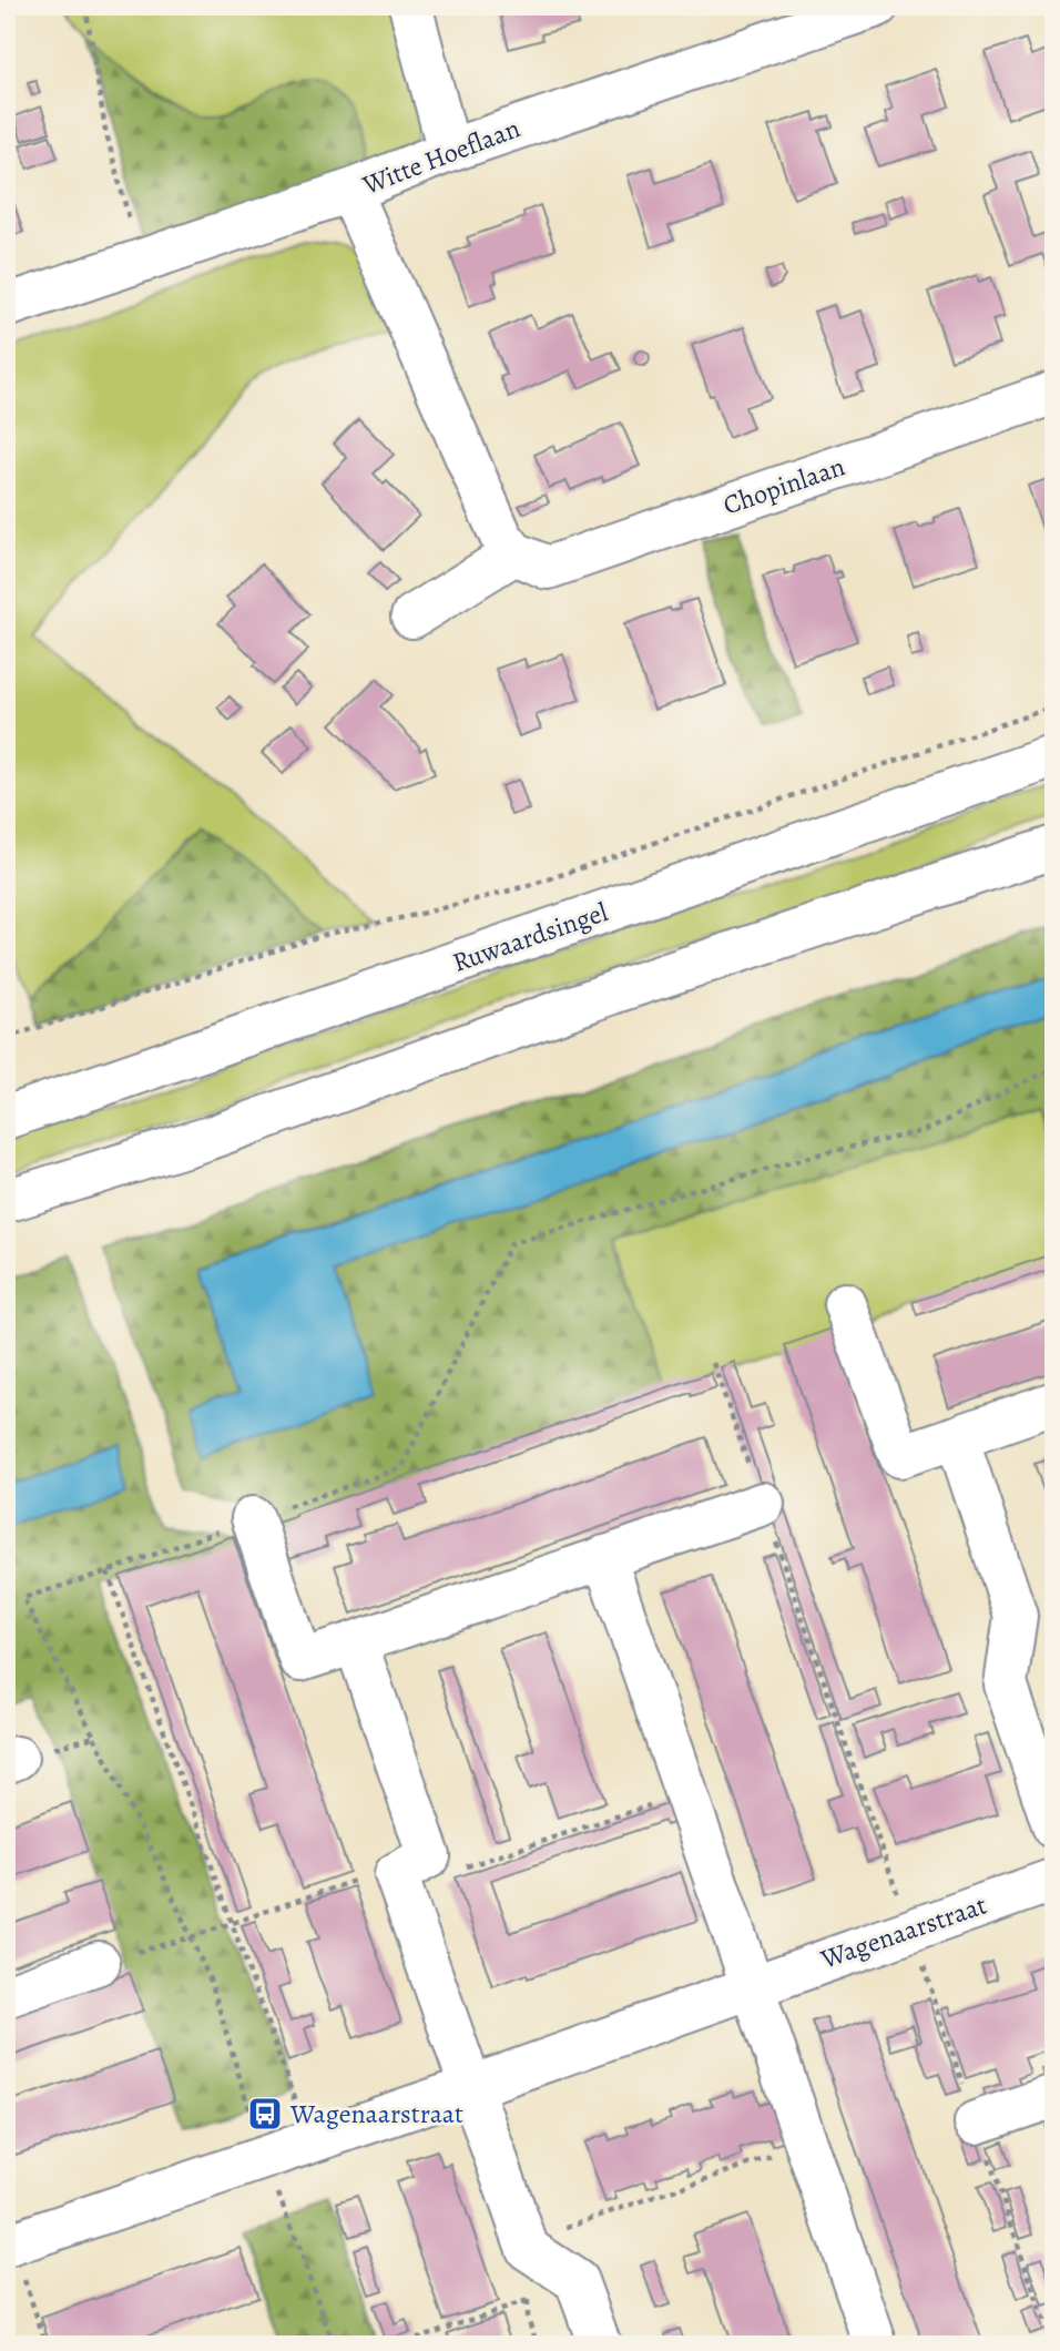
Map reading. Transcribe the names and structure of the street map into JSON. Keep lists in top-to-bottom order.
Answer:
{
  "streets": {
    "street": [
      "Witte Hoeflaan",
      "Chopinlaan",
      "Ruwaardsingel",
      "Wagenaarstraat"
    ]
  },
  "places": {
    "bus stop": ["Wagenaarstraat"]
  }
}
